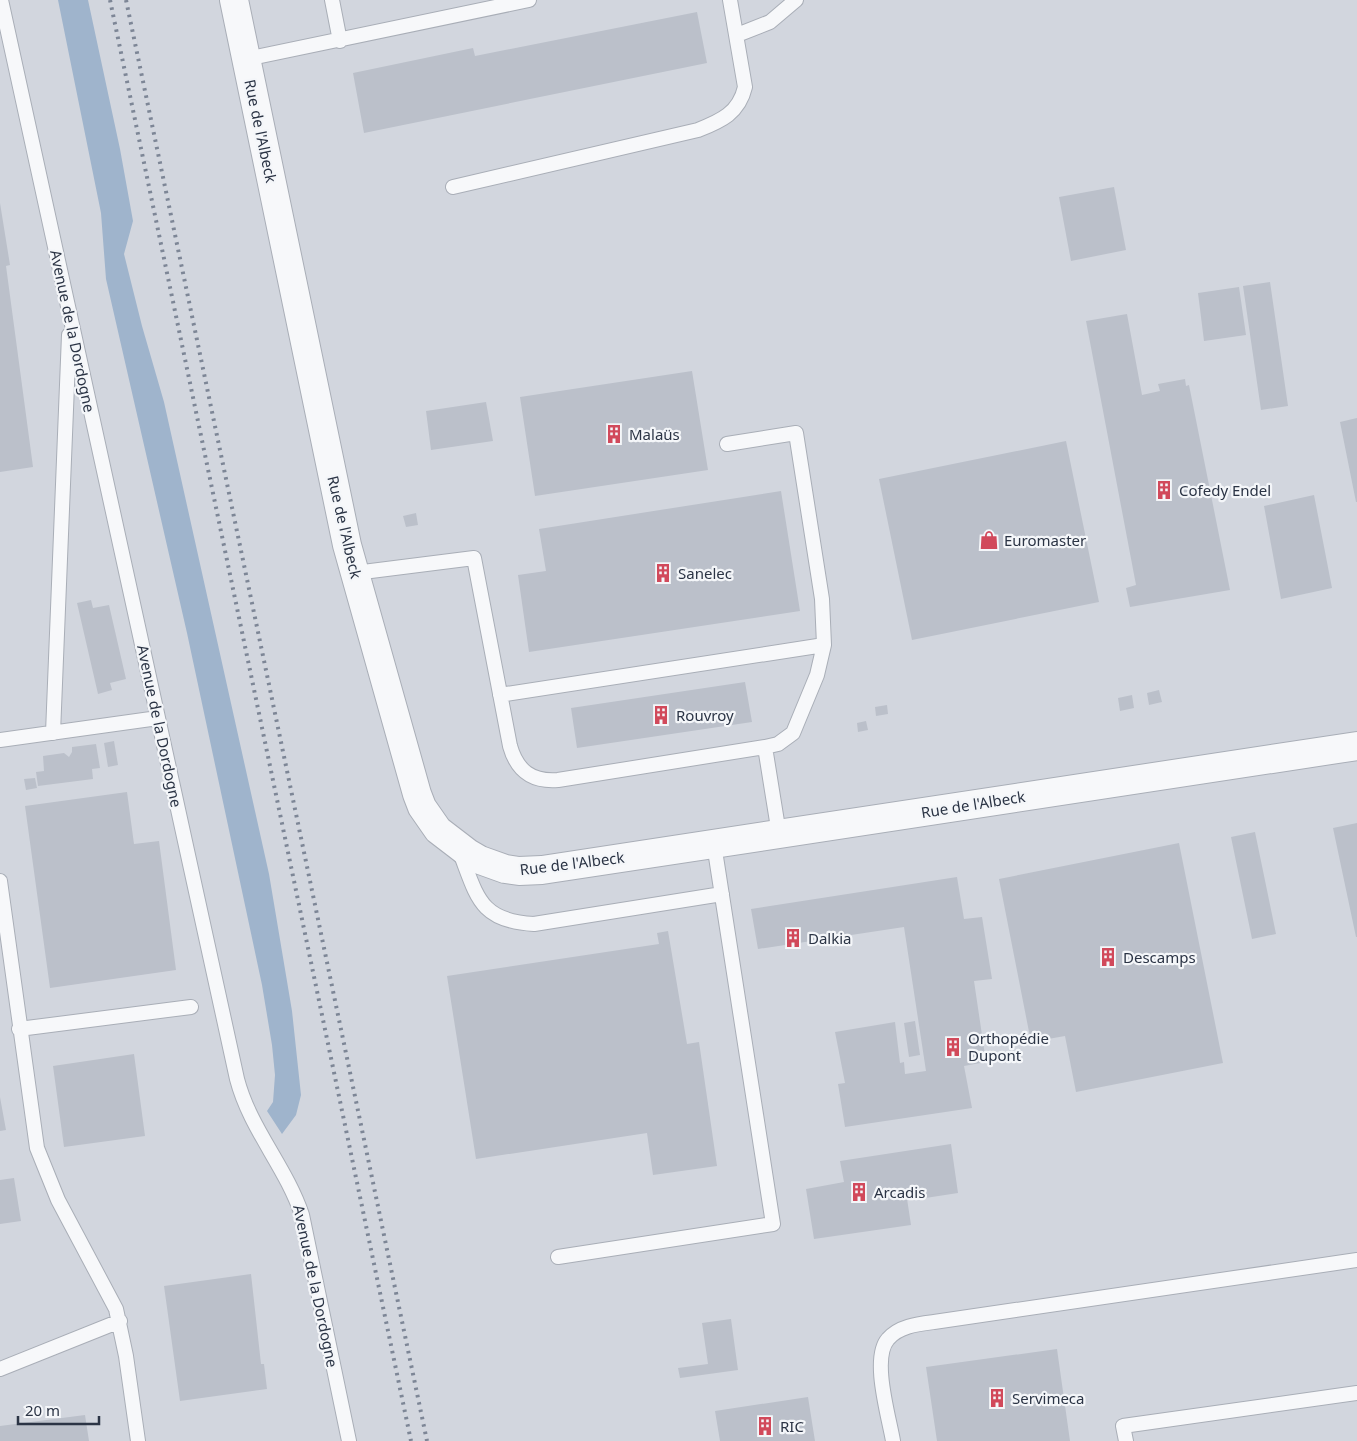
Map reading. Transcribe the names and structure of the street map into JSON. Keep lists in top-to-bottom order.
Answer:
{
  "streets": {
    "street": ["Rue de l'Albeck"],
    "lane": ["Avenue de la Dordogne"]
  },
  "places": {
    "building": [
      "Malaüs",
      "Cofedy Endel",
      "Sanelec",
      "Rouvroy",
      "Dalkia",
      "Descamps",
      "Orthopédie Dupont",
      "Arcadis",
      "Servimeca",
      "RIC"
    ],
    "shop": ["Euromaster"]
  },
  "scale_bar": "20 m"
}
